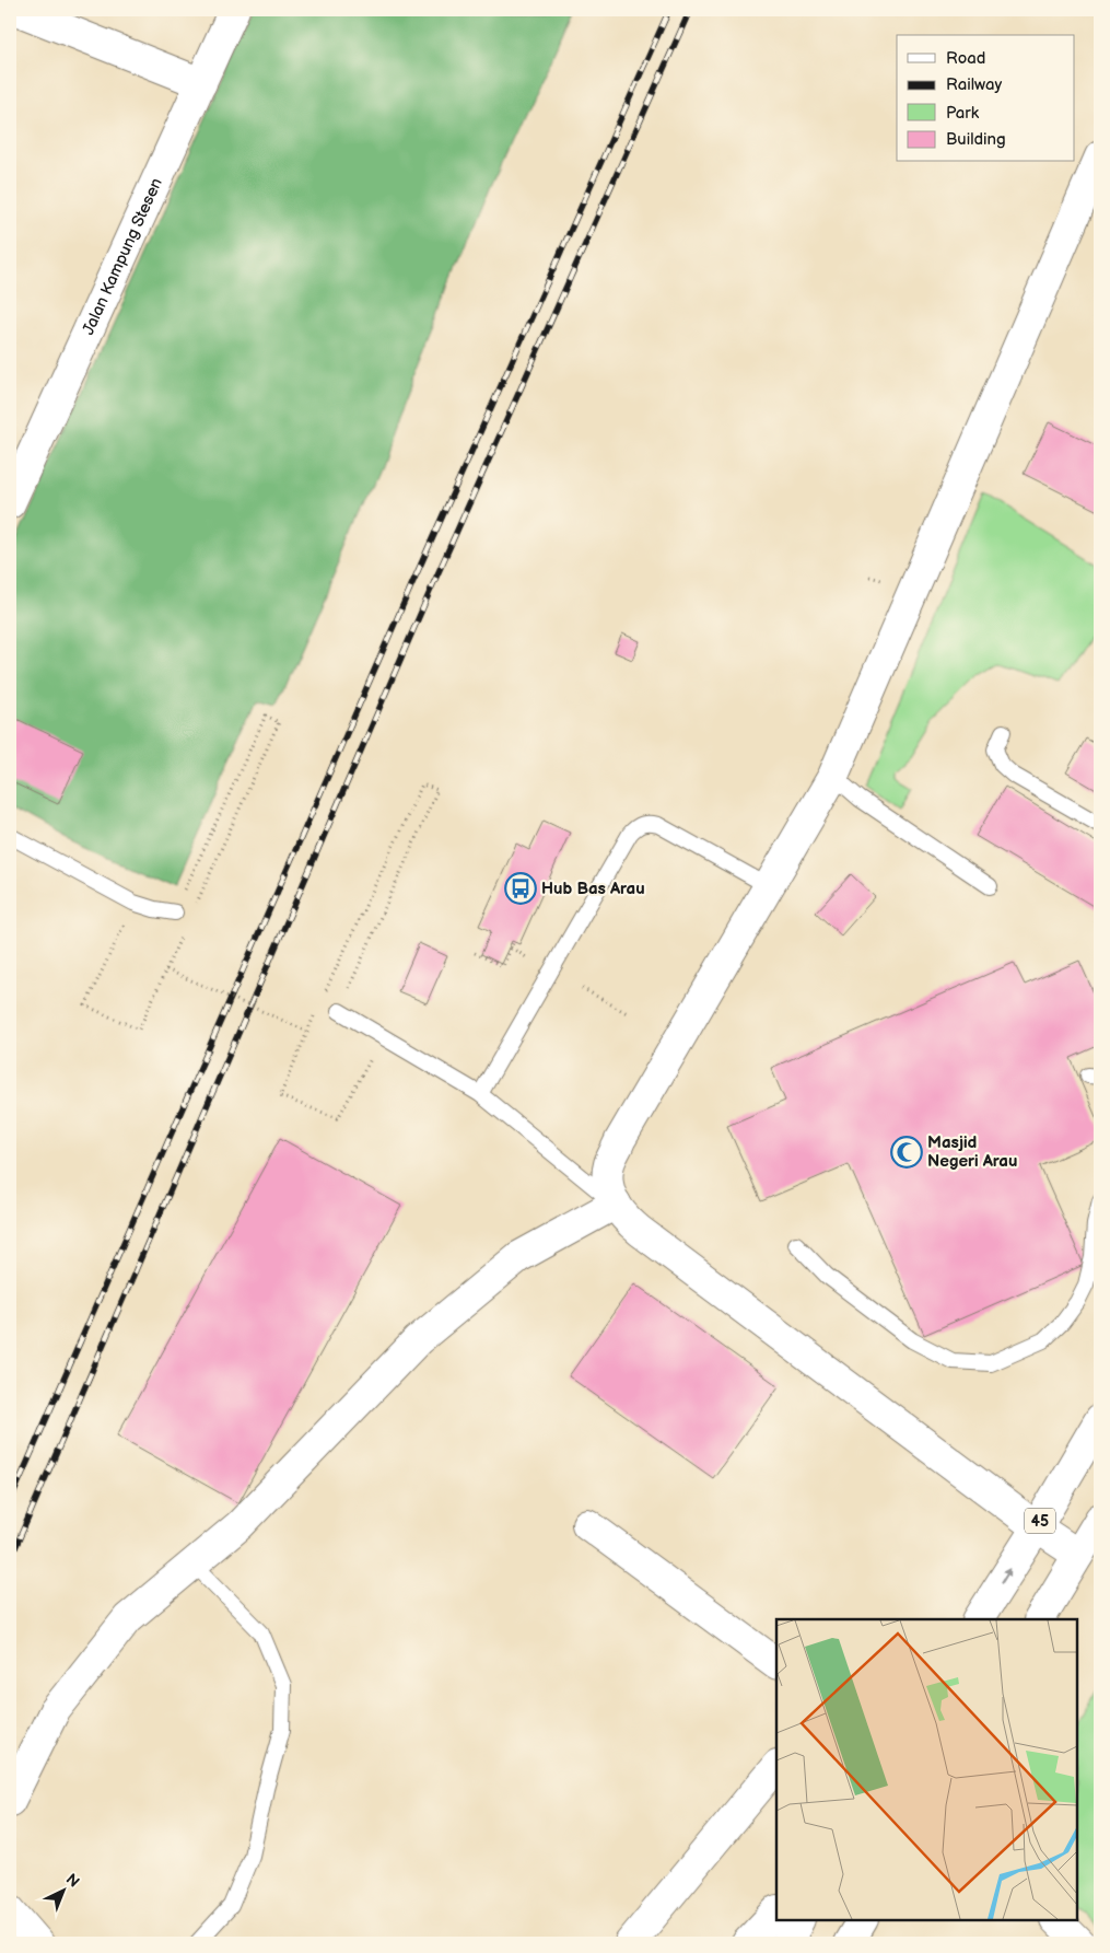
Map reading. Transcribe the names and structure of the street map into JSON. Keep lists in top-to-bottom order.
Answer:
{
  "streets": {
    "main road": ["Jalan Kampung Stesen", "45"]
  },
  "places": {
    "bus stop": ["Hub Bas Arau"],
    "mosque": ["Masjid Negeri Arau"]
  },
  "legend": [
    "Road",
    "Railway",
    "Park",
    "Building"
  ],
  "north": "top right"
}
